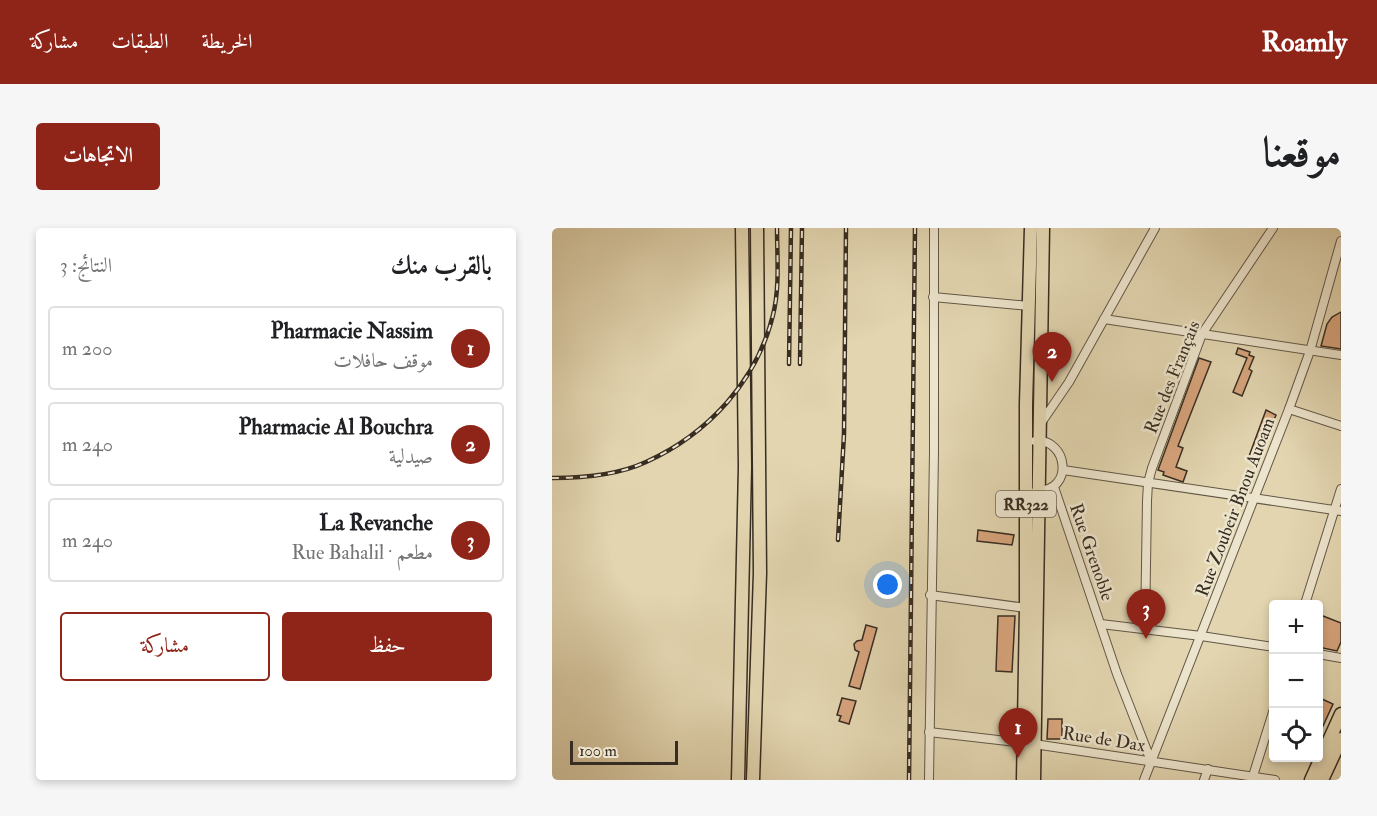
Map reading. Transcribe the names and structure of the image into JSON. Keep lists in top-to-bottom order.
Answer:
{
  "streets": {
    "main road": ["RR322"],
    "street": [
      "Rue des Français",
      "Rue Zoubeir Bnou Auoam",
      "Rue Grenoble",
      "Rue de Dax"
    ]
  },
  "crossings": [
    ["RR322", "Rue de Dax"],
    ["Rue Zoubeir Bnou Auoam", "Rue Grenoble"],
    ["Rue Zoubeir Bnou Auoam", "Rue de Dax"],
    ["Rue Grenoble", "Rue de Dax"]
  ],
  "scale_bar": "100 m",
  "page": {
    "header": "Roamly",
    "nav": ["الخريطة", "الطبقات", "مشاركة"],
    "title": "موقعنا",
    "buttons": [
      "الاتجاهات",
      ["حفظ", "مشاركة"]
    ],
    "heading": ["بالقرب منك", "النتائج: 3"],
    "list": [
      {
        "mark": "1",
        "name": "Pharmacie Nassim",
        "note": "موقف حافلات",
        "value": "200 m"
      },
      {
        "mark": "2",
        "name": "Pharmacie Al Bouchra",
        "note": "صيدلية",
        "value": "240 m"
      },
      {
        "mark": "3",
        "name": "La Revanche",
        "note": "مطعم · Rue Bahalil",
        "value": "240 m"
      }
    ],
    "pins": ["2", "3", "1"],
    "map_buttons": ["+", "−"],
    "scale": "100 m"
  }
}
